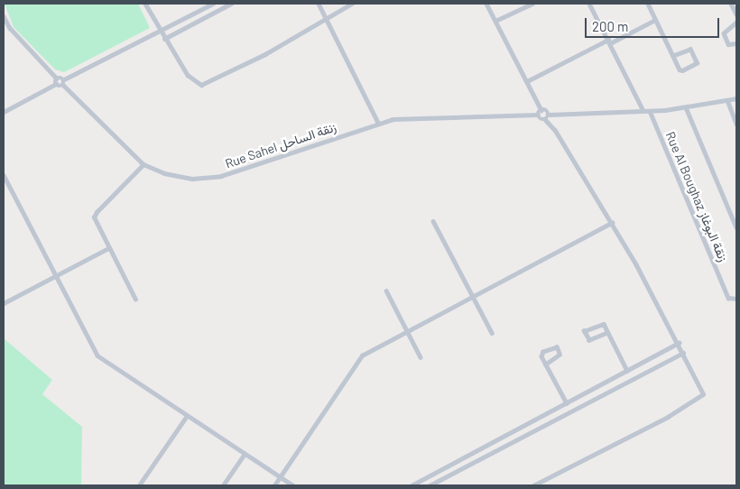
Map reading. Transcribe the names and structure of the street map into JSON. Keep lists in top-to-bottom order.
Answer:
{
  "streets": {
    "street": ["Rue Sahel زنقة الساحل", "Rue Al Boughaz زنقة البوغاز"]
  },
  "scale_bar": "200 m"
}
